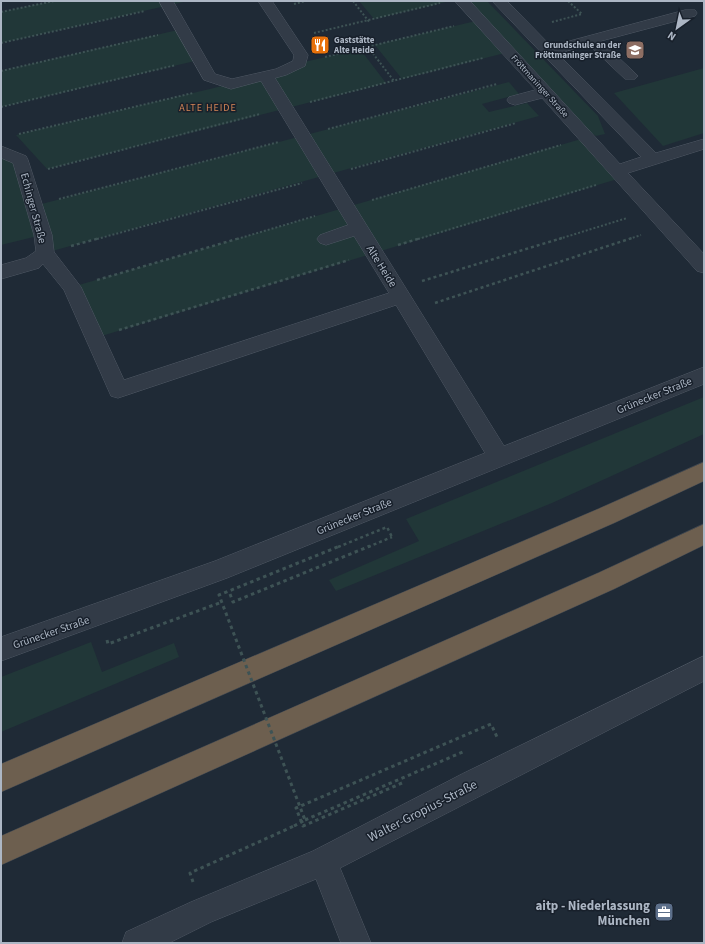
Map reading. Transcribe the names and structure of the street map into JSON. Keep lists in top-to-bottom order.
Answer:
{
  "streets": {
    "street": [
      "Fröttmaninger Straße",
      "Echinger Straße",
      "Alte Heide",
      "Grünecker Straße",
      "Walter-Gropius-Straße"
    ]
  },
  "crossings": [
    ["Alte Heide", "Grünecker Straße"]
  ],
  "districts": ["ALTE HEIDE"],
  "places": {
    "restaurant": ["Gaststätte Alte Heide"],
    "school or university": ["Grundschule an der Fröttmaninger Straße"],
    "office": ["aitp - Niederlassung München"]
  },
  "north": "bottom left"
}
